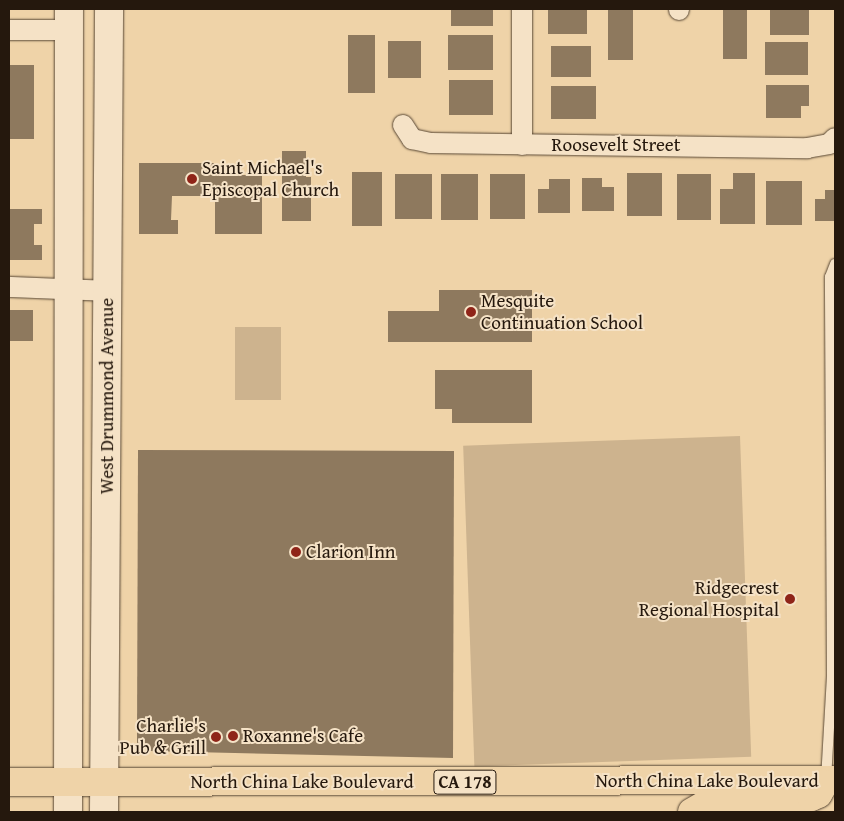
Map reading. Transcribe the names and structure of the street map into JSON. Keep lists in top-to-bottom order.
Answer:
{
  "streets": {
    "main road": ["West Drummond Avenue", "North China Lake Boulevard", "CA 178"],
    "street": ["Roosevelt Street"]
  },
  "crossings": [
    ["West Drummond Avenue", "North China Lake Boulevard"]
  ],
  "places": [
    "Saint Michael's Episcopal Church",
    "Mesquite Continuation School",
    "Clarion Inn",
    "Ridgecrest Regional Hospital",
    "Roxanne's Cafe",
    "Charlie's Pub & Grill"
  ]
}
